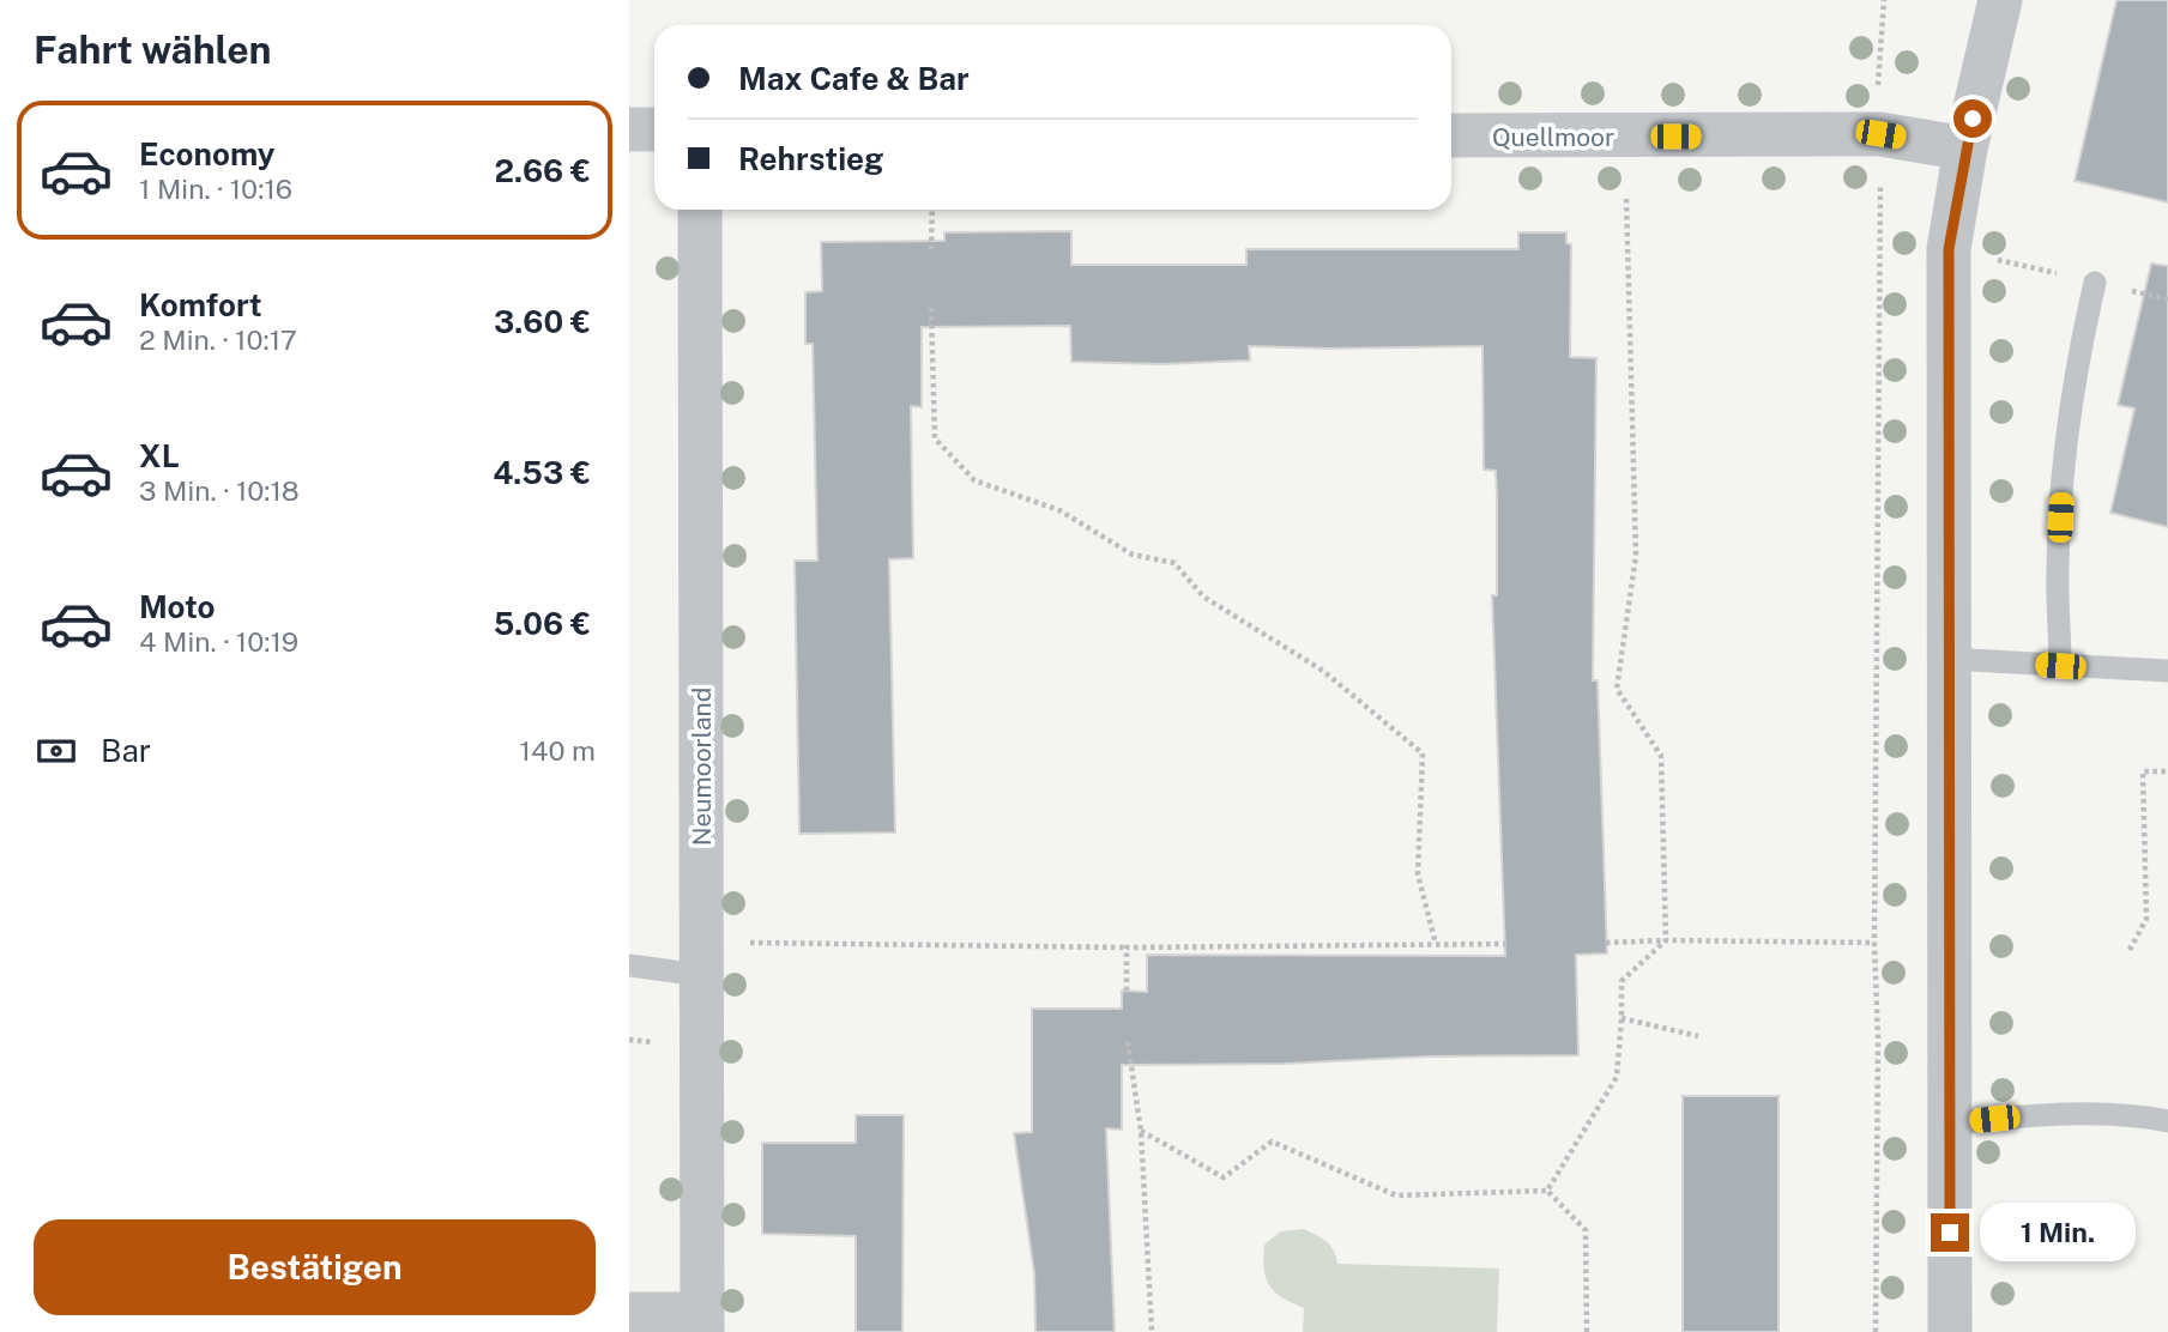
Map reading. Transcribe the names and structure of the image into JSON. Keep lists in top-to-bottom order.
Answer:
{
  "streets": {
    "street": ["Quellmoor", "Neumoorland"]
  },
  "page": {
    "heading": "Fahrt wählen",
    "banner": ["Max Cafe & Bar", "Rehrstieg"],
    "list": [
      {
        "name": "Economy",
        "note": "1 Min. · 10:16",
        "value": "2.66 €"
      },
      {
        "name": "Komfort",
        "note": "2 Min. · 10:17",
        "value": "3.60 €"
      },
      {
        "name": "XL",
        "note": "3 Min. · 10:18",
        "value": "4.53 €"
      },
      {
        "name": "Moto",
        "note": "4 Min. · 10:19",
        "value": "5.06 €"
      }
    ],
    "pay": ["Bar", "140 m"],
    "buttons": "Bestätigen",
    "bubble": "1 Min."
  }
}
